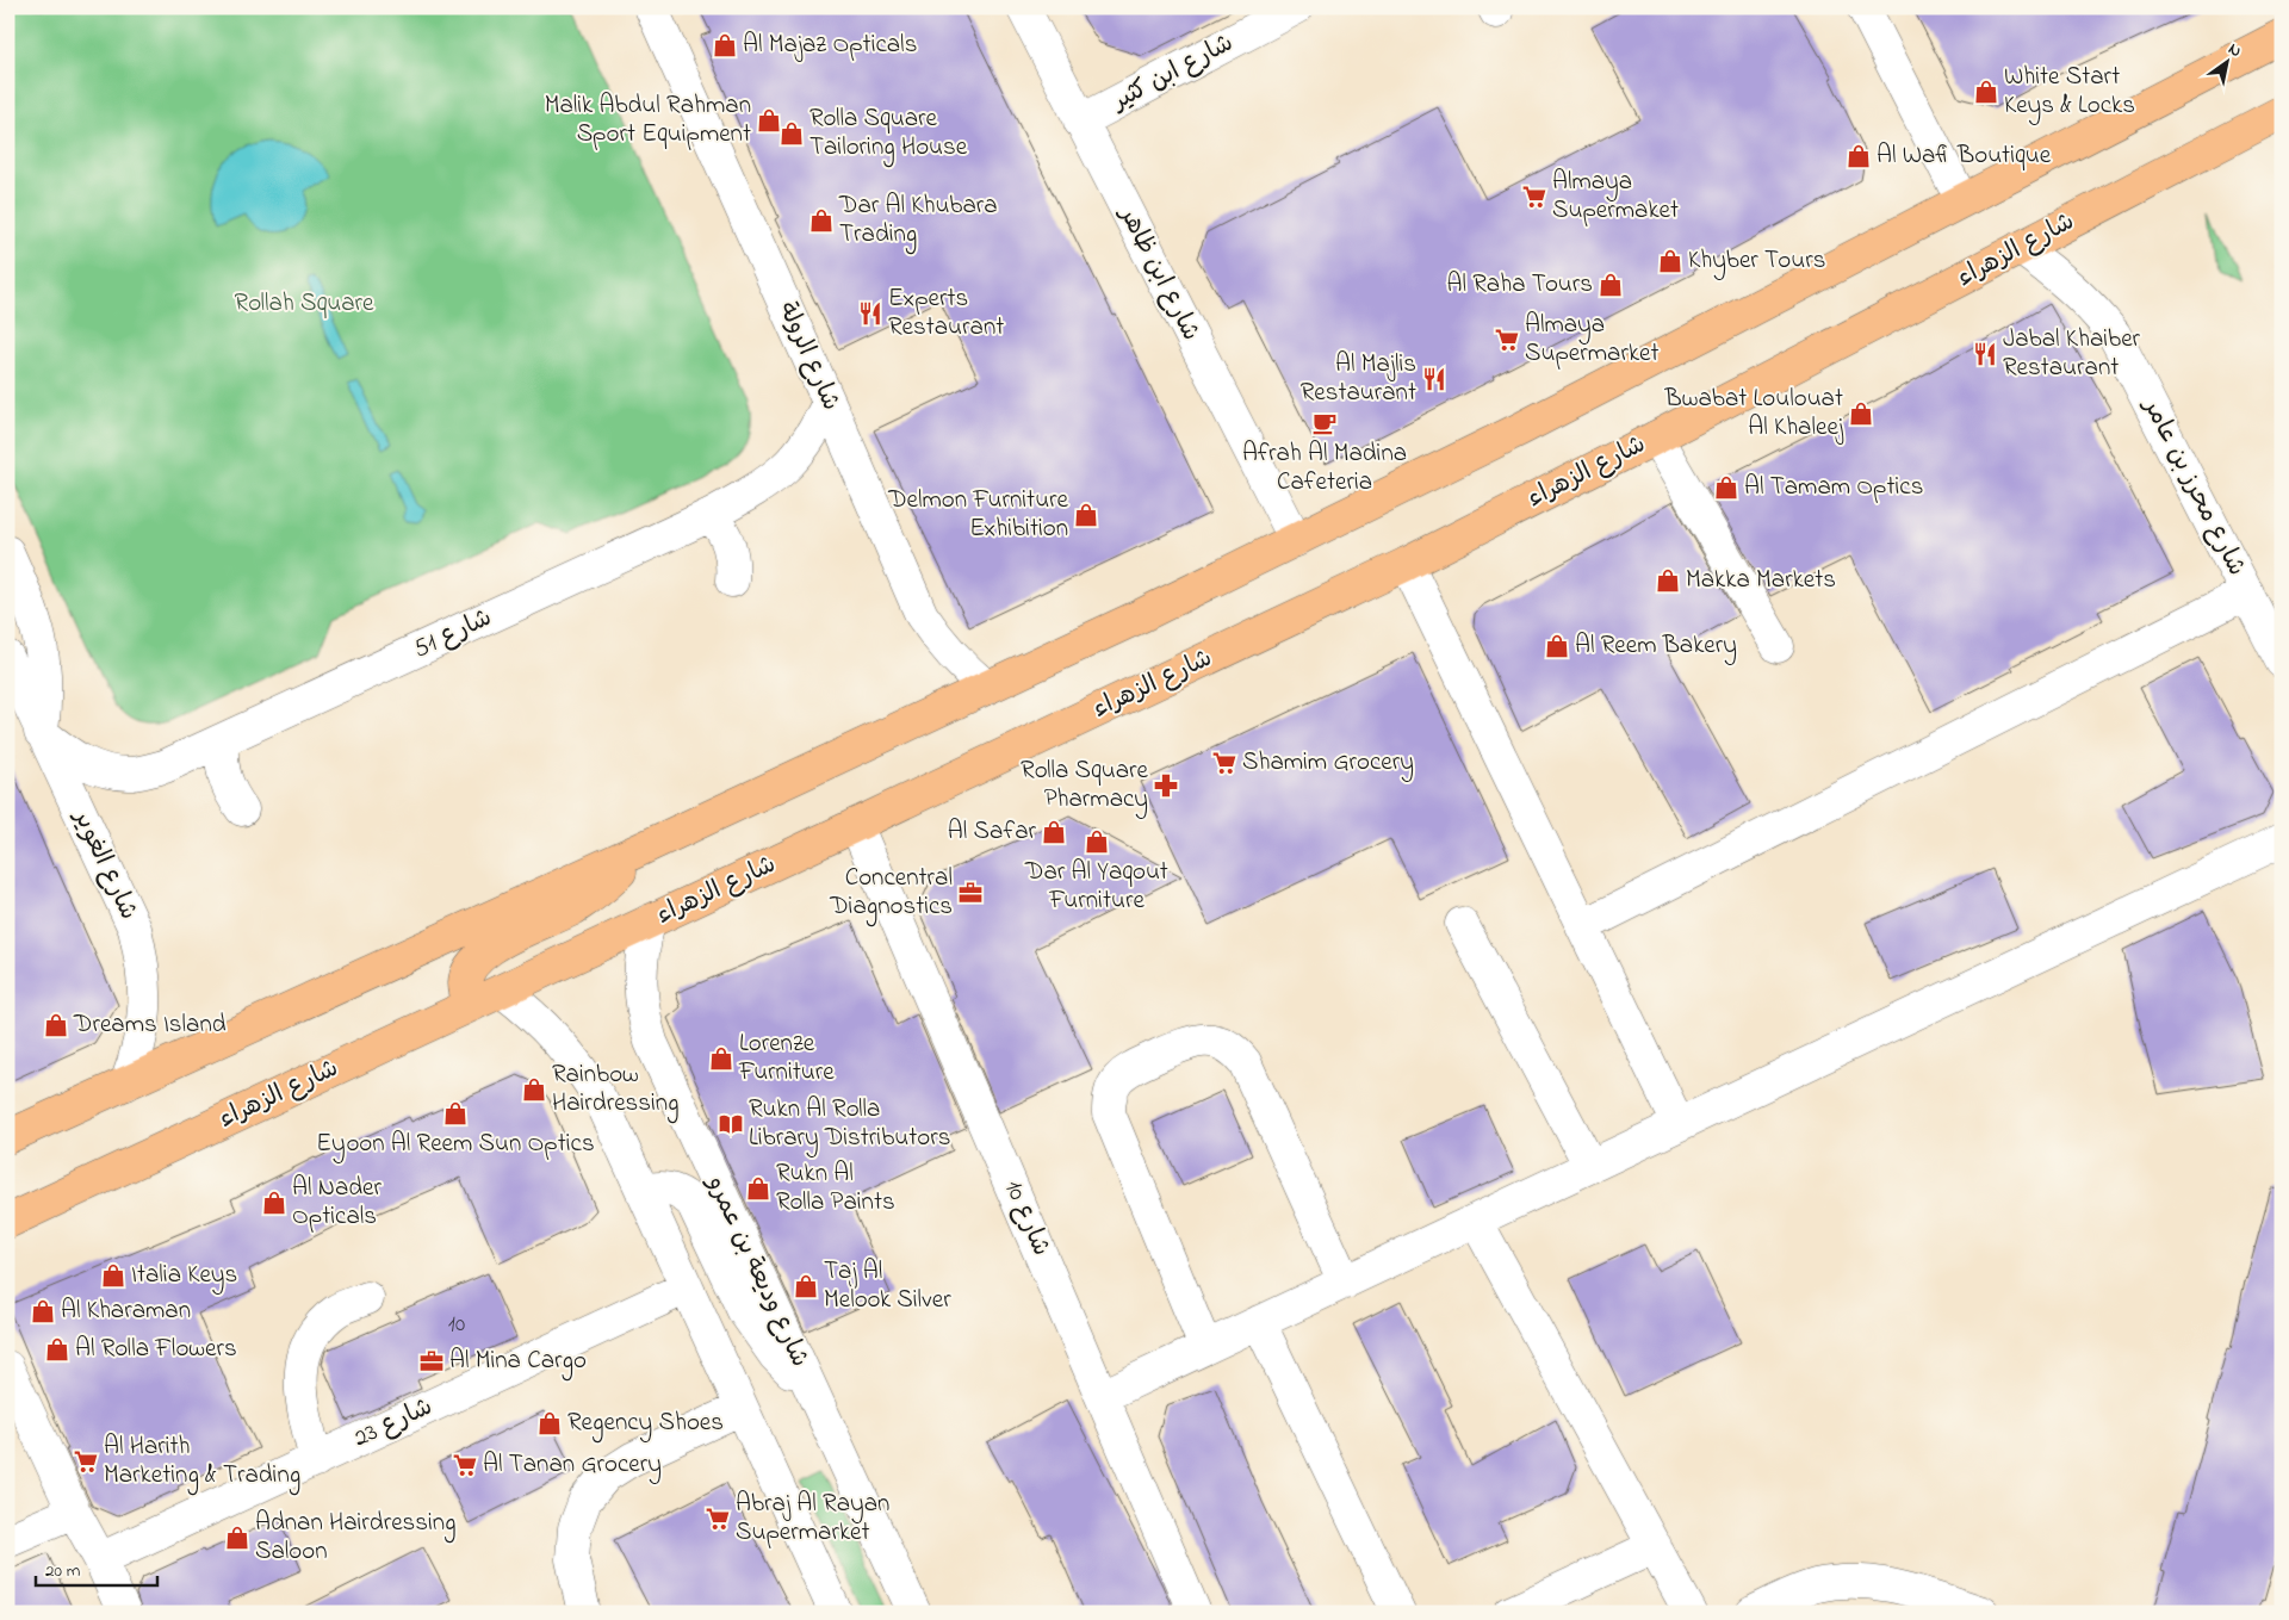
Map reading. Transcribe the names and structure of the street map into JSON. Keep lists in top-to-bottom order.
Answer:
{
  "streets": {
    "main road": ["شارع الزهراء"],
    "street": [
      "شارع ابن كثير",
      "شارع ابن ظاهر",
      "شارع الرولة",
      "شارع محرز بن عامر",
      "شارع 51",
      "شارع الغوير",
      "شارع 10",
      "شارع وديعة بن عمرو",
      "شارع 23"
    ]
  },
  "crossings": [
    ["شارع ابن كثير", "شارع ابن ظاهر"],
    ["شارع الزهراء", "شارع محرز بن عامر"],
    ["شارع الزهراء", "شارع 10"],
    ["شارع الزهراء", "شارع وديعة بن عمرو"],
    ["شارع الرولة", "شارع 51"],
    ["شارع 51", "شارع الغوير"]
  ],
  "parks": ["Rollah Square"],
  "places": {
    "shop": [
      "Al Majaz Opticals",
      "White Start Keys & Locks",
      "Malik Abdul Rahman Sport Equipment",
      "Rolla Square Tailoring House",
      "Al Wafi Boutique",
      "Dar Al Khubara Trading",
      "Khyber Tours",
      "Al Raha Tours",
      "Bwabat Loulouat Al Khaleej",
      "Al Tamam Optics",
      "Delmon Furniture Exhibition",
      "Makka Markets",
      "Al Reem Bakery",
      "Al Safar",
      "Dar Al Yaqout Furniture",
      "Dreams Island",
      "Lorenze Furniture",
      "Rainbow Hairdressing",
      "Eyoon Al Reem Sun Optics",
      "Rukn Al Rolla Paints",
      "Al Nader Opticals",
      "Italia Keys",
      "Taj Al Melook Silver",
      "Al Kharaman",
      "Al Rolla Flowers",
      "Regency Shoes",
      "Adnan Hairdressing Saloon"
    ],
    "supermarket": [
      "Almaya Supermaket",
      "Almaya Supermarket",
      "Shamim Grocery",
      "Al Harith Marketing & Trading",
      "Al Tanan Grocery",
      "Abraj Al Rayan Supermarket"
    ],
    "restaurant": ["Experts Restaurant", "Jabal Khaiber Restaurant", "Al Majlis Restaurant"],
    "cafe": ["Afrah Al Madina Cafeteria"],
    "pharmacy": ["Rolla Square Pharmacy"],
    "office": ["Concentral Diagnostics", "Al Mina Cargo"],
    "library": ["Rukn Al Rolla Library Distributors"]
  },
  "house_numbers": ["10"],
  "scale_bar": "20 m",
  "north": "top right"
}
